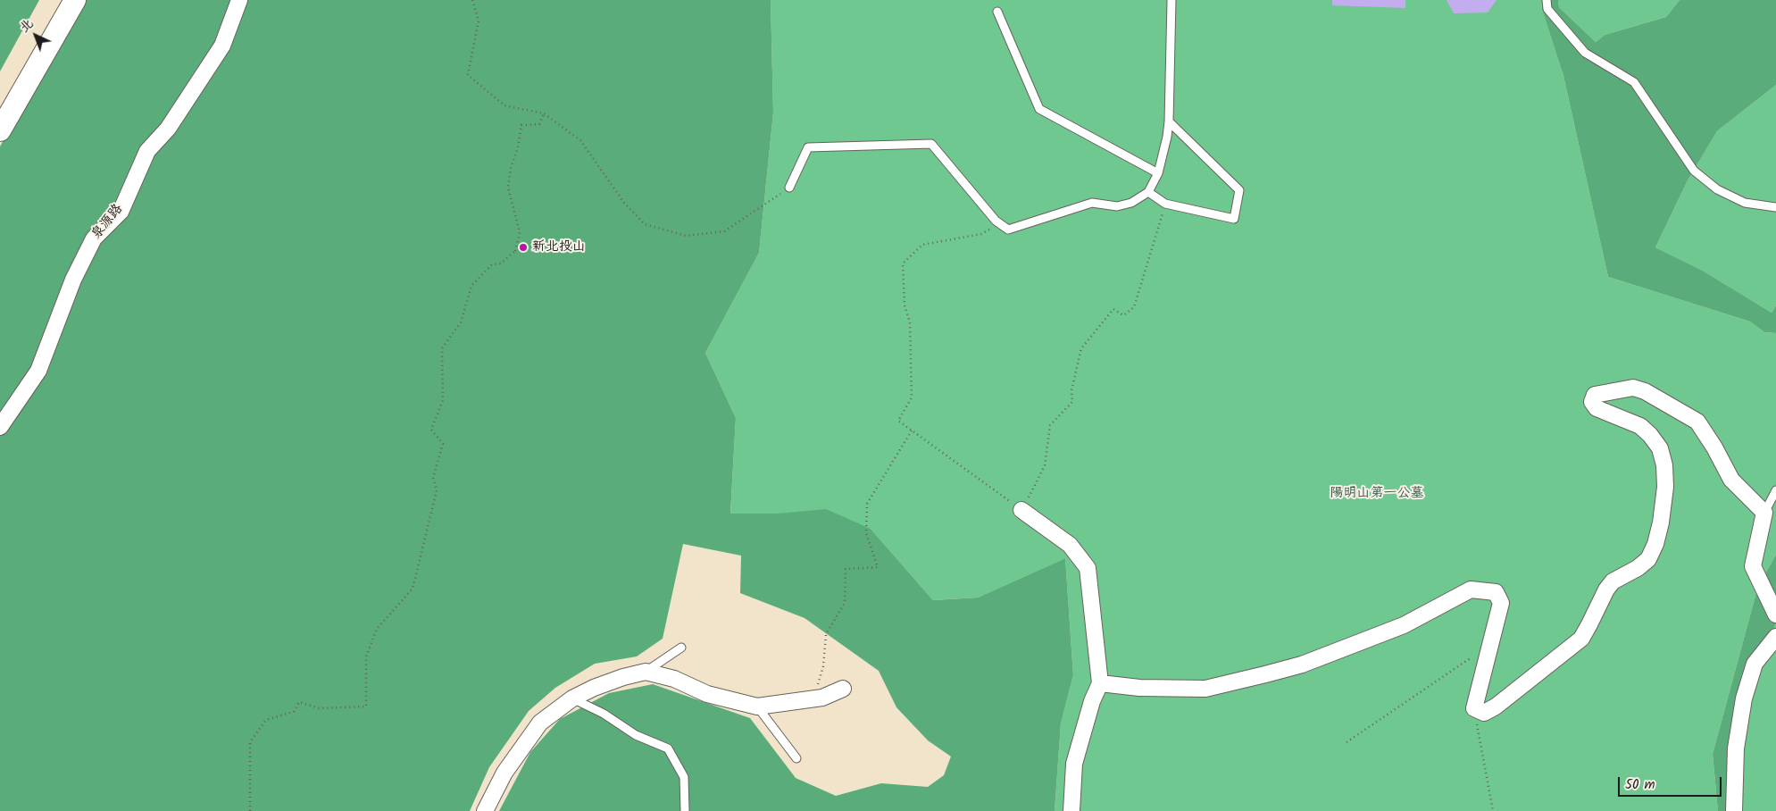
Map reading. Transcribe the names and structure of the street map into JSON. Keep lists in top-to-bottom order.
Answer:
{
  "streets": {
    "street": ["泉源路"]
  },
  "parks": ["陽明山第一公墓"],
  "places": ["新北投山"],
  "scale_bar": "50 m",
  "north": "top left"
}
